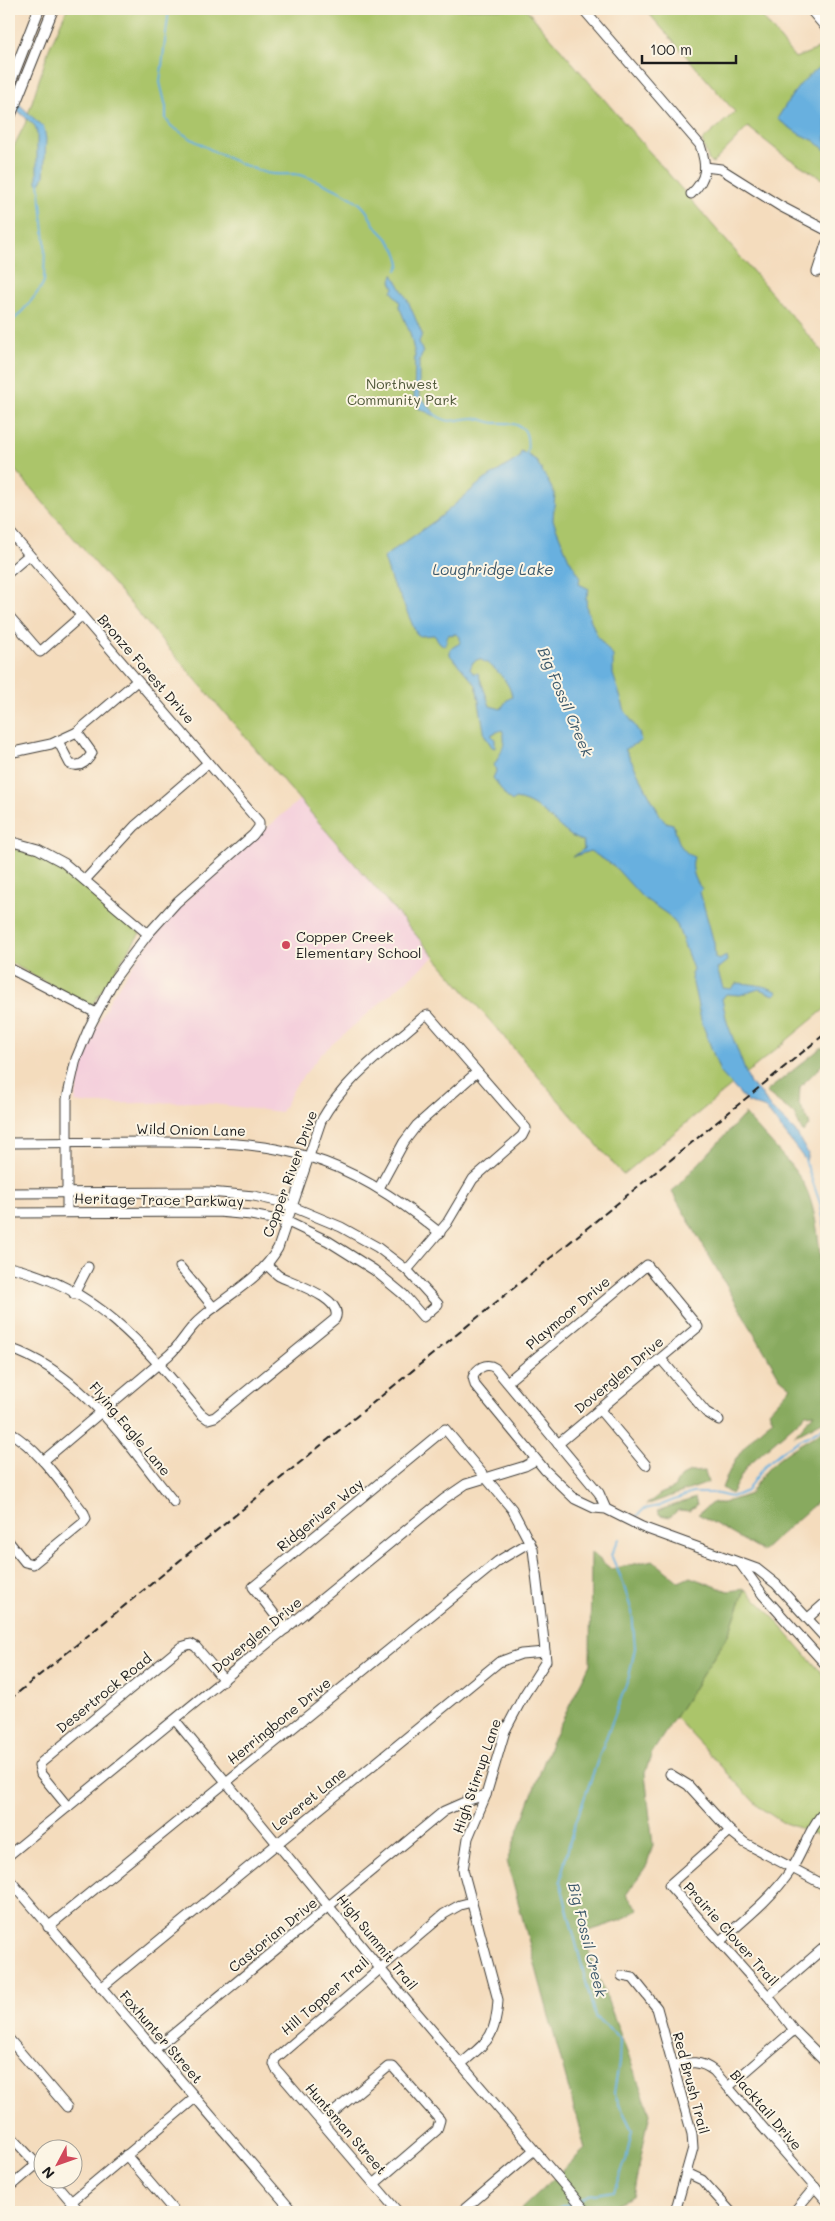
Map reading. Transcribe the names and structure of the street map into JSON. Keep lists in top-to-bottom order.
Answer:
{
  "streets": {
    "street": [
      "Bronze Forest Drive",
      "Wild Onion Lane",
      "Copper River Drive",
      "Heritage Trace Parkway",
      "Playmoor Drive",
      "Doverglen Drive",
      "Flying Eagle Lane",
      "Ridgeriver Way",
      "Desertrock Road",
      "Herringbone Drive",
      "High Stirrup Lane",
      "Leveret Lane",
      "Prairie Clover Trail",
      "Castorian Drive",
      "High Summit Trail",
      "Hill Topper Trail",
      "Foxhunter Street",
      "Red Brush Trail",
      "Blacktail Drive",
      "Huntsman Street"
    ]
  },
  "crossings": [
    ["Wild Onion Lane", "Copper River Drive"],
    ["Copper River Drive", "Heritage Trace Parkway"],
    ["Copper River Drive", "Flying Eagle Lane"],
    ["Playmoor Drive", "Doverglen Drive"],
    ["Doverglen Drive", "Ridgeriver Way"],
    ["Doverglen Drive", "Desertrock Road"],
    ["Doverglen Drive", "High Stirrup Lane"],
    ["Doverglen Drive", "High Summit Trail"],
    ["Ridgeriver Way", "High Stirrup Lane"],
    ["Herringbone Drive", "High Stirrup Lane"],
    ["Herringbone Drive", "High Summit Trail"],
    ["Herringbone Drive", "Foxhunter Street"],
    ["High Stirrup Lane", "Leveret Lane"],
    ["High Stirrup Lane", "Castorian Drive"],
    ["High Stirrup Lane", "High Summit Trail"],
    ["High Stirrup Lane", "Hill Topper Trail"],
    ["Leveret Lane", "High Summit Trail"],
    ["Leveret Lane", "Foxhunter Street"],
    ["Castorian Drive", "High Summit Trail"],
    ["Castorian Drive", "Foxhunter Street"],
    ["High Summit Trail", "Hill Topper Trail"],
    ["Hill Topper Trail", "Huntsman Street"],
    ["Red Brush Trail", "Blacktail Drive"]
  ],
  "water": ["Loughridge Lake", "Big Fossil Creek"],
  "parks": ["Northwest Community Park"],
  "places": ["Copper Creek Elementary School"],
  "scale_bar": "100 m",
  "north": "bottom left"
}
